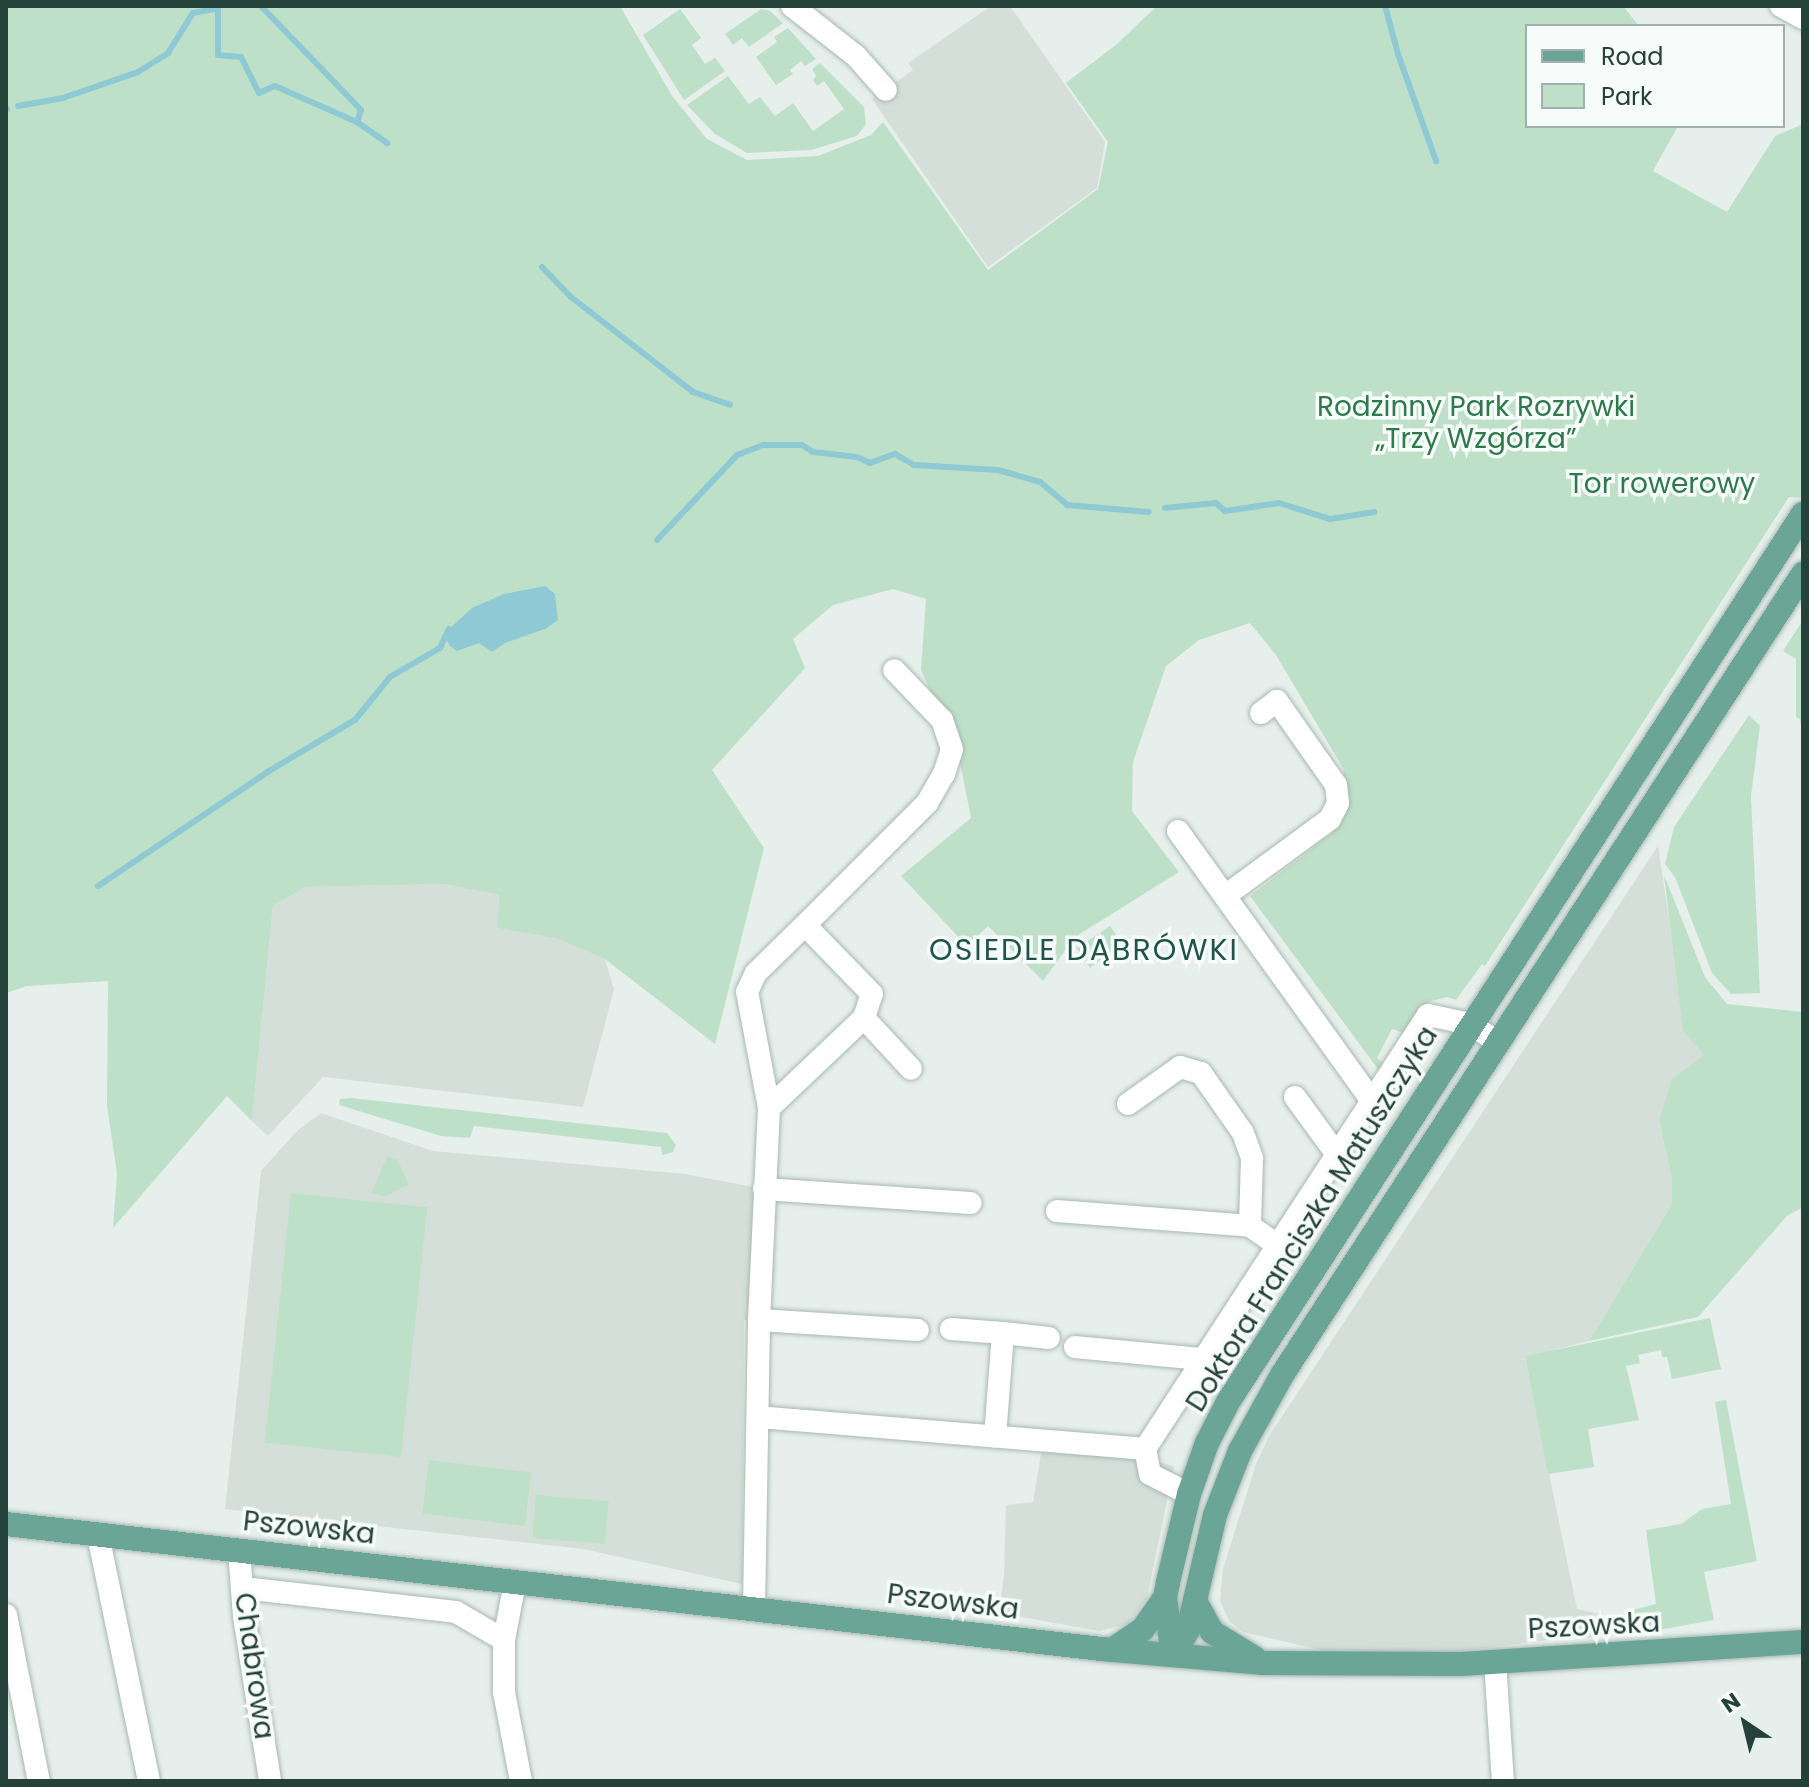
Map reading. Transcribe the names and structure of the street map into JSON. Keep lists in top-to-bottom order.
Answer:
{
  "streets": {
    "main road": ["Doktora Franciszka Matuszczyka", "Pszowska"],
    "street": ["Chabrowa"]
  },
  "crossings": [
    ["Doktora Franciszka Matuszczyka", "Pszowska"],
    ["Pszowska", "Chabrowa"]
  ],
  "districts": ["OSIEDLE DĄBRÓWKI"],
  "parks": ["Rodzinny Park Rozrywki „Trzy Wzgórza”", "Tor rowerowy"],
  "legend": ["Road", "Park"],
  "north": "top left"
}
